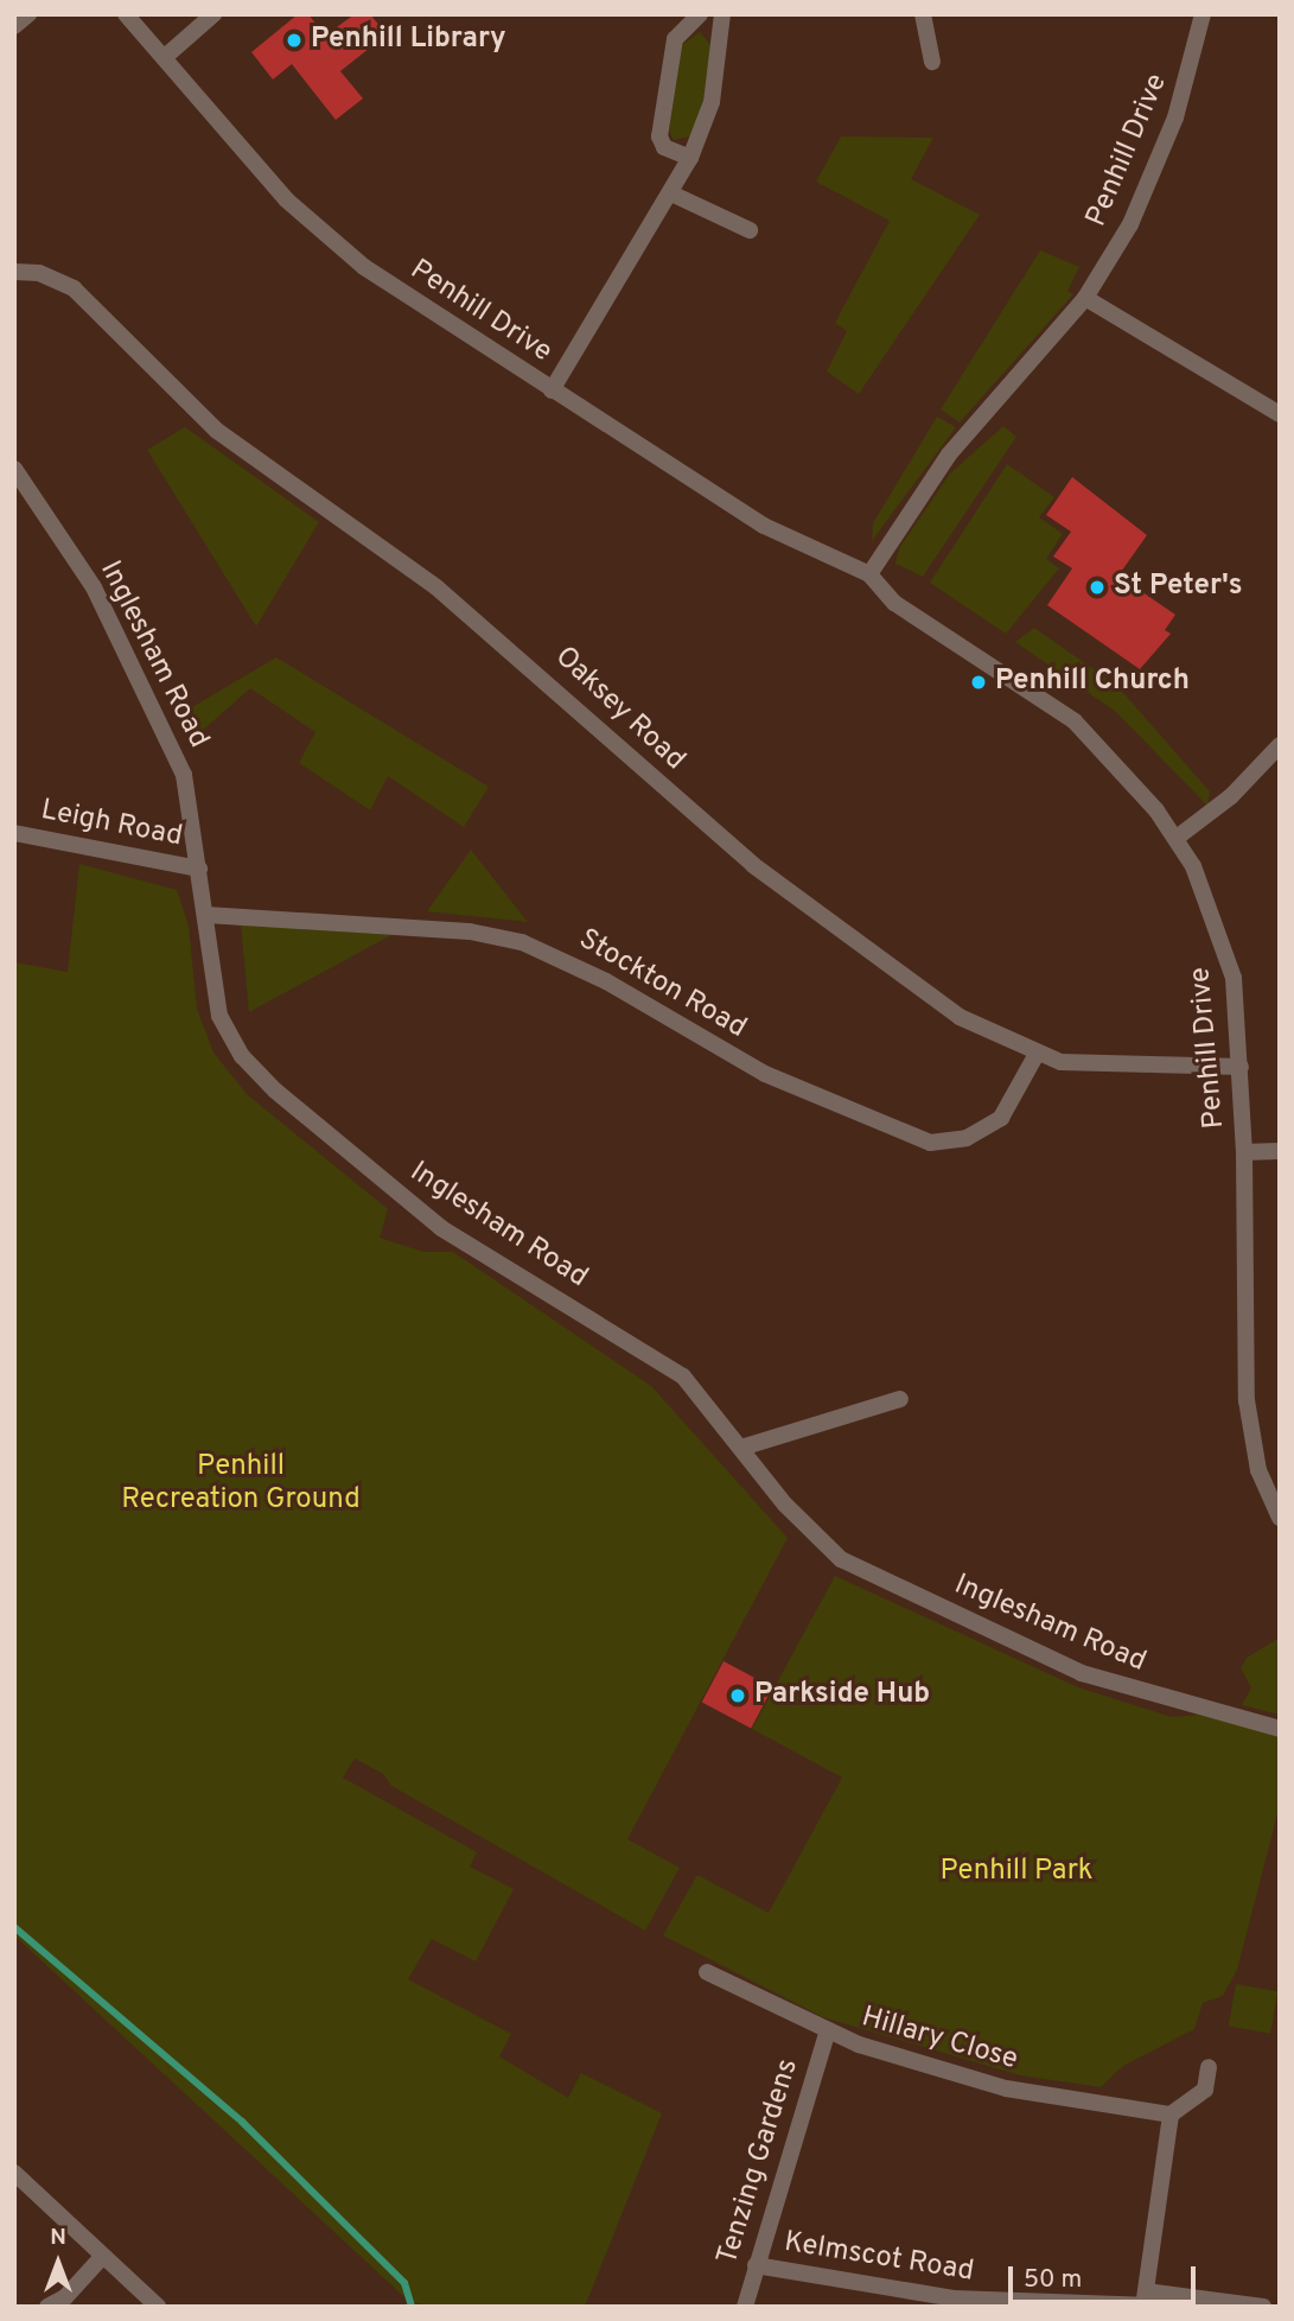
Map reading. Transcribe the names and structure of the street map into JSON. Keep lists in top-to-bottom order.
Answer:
{
  "streets": {
    "street": [
      "Penhill Drive",
      "Inglesham Road",
      "Oaksey Road",
      "Leigh Road",
      "Stockton Road",
      "Hillary Close",
      "Tenzing Gardens",
      "Kelmscot Road"
    ]
  },
  "crossings": [
    ["Penhill Drive", "Oaksey Road"],
    ["Inglesham Road", "Leigh Road"],
    ["Inglesham Road", "Stockton Road"],
    ["Oaksey Road", "Stockton Road"],
    ["Hillary Close", "Tenzing Gardens"],
    ["Tenzing Gardens", "Kelmscot Road"]
  ],
  "parks": ["Penhill Recreation Ground", "Penhill Park"],
  "places": [
    "Penhill Library",
    "St Peter's",
    "Penhill Church",
    "Parkside Hub"
  ],
  "scale_bar": "50 m",
  "north": "top"
}
